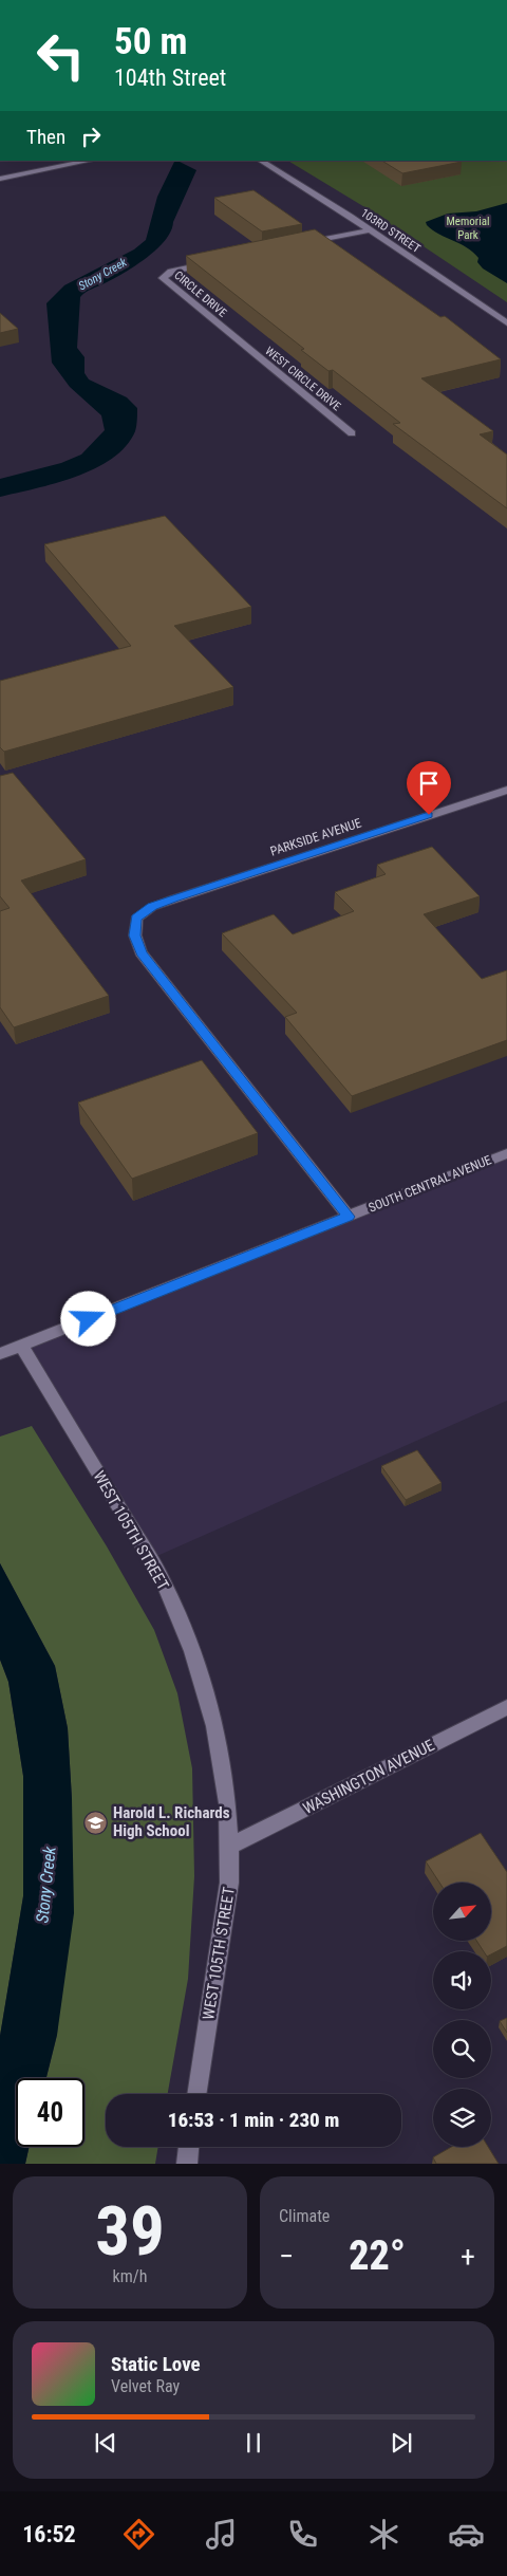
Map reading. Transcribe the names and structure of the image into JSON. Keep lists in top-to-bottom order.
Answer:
{
  "streets": {
    "street": [
      "103RD STREET",
      "CIRCLE DRIVE",
      "WEST CIRCLE DRIVE",
      "PARKSIDE AVENUE",
      "SOUTH CENTRAL AVENUE",
      "WEST 105TH STREET",
      "WASHINGTON AVENUE"
    ]
  },
  "crossings": [
    ["CIRCLE DRIVE", "WEST CIRCLE DRIVE"],
    ["PARKSIDE AVENUE", "SOUTH CENTRAL AVENUE"],
    ["SOUTH CENTRAL AVENUE", "WEST 105TH STREET"],
    ["WEST 105TH STREET", "WASHINGTON AVENUE"]
  ],
  "water": ["Stony Creek"],
  "parks": ["Memorial Park"],
  "places": {
    "school or university": ["Harold L. Richards High School"]
  },
  "north": "top right",
  "page": {
    "turn": ["50 m", "104th Street"],
    "then": "Then",
    "limit": "40",
    "trip": "16:53 · 1 min · 230 m",
    "tile": [
      ["39", "km/h"],
      "Climate"
    ],
    "heat": ["−", "22°", "+"],
    "song": ["Static Love", "Velvet Ray"],
    "tabs": "16:52"
  }
}
